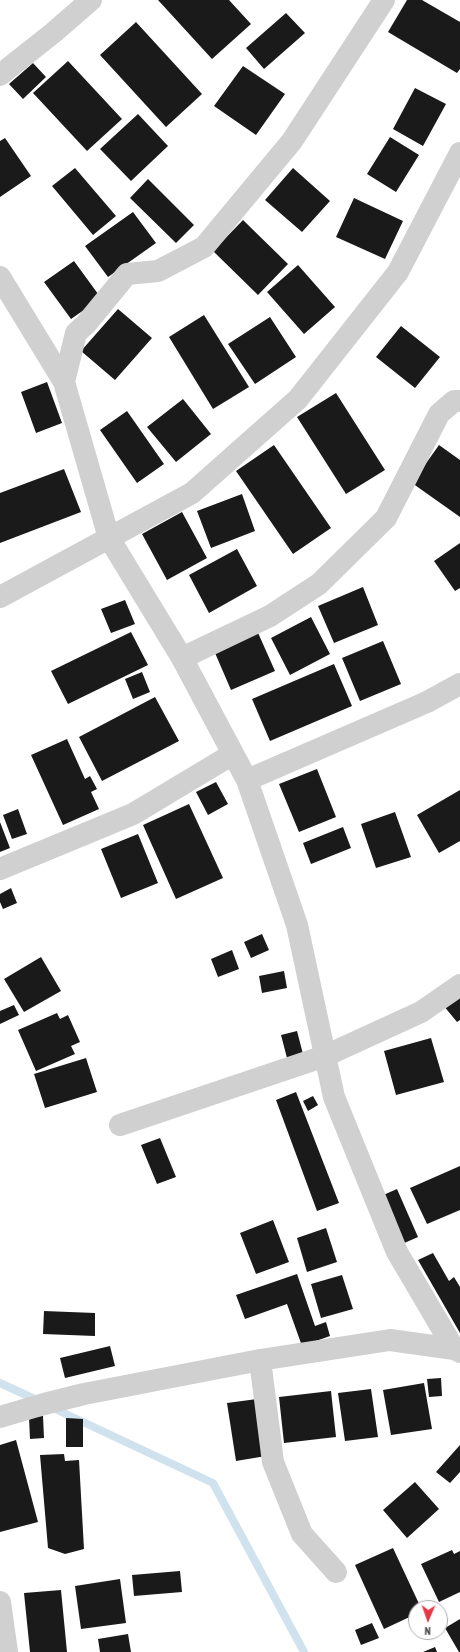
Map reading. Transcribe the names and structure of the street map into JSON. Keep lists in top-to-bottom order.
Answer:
{
  "north": "bottom"
}
